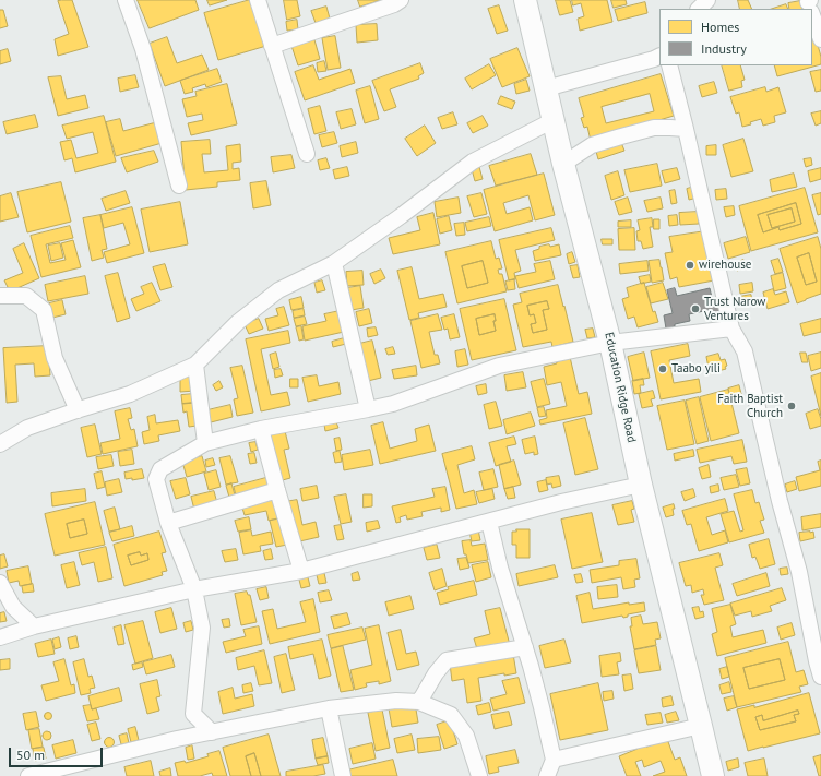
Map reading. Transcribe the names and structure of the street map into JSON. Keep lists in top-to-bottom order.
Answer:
{
  "streets": {
    "main road": ["Education Ridge Road"]
  },
  "places": [
    "wirehouse",
    "Trust Narow Ventures",
    "Taabo yili",
    "Faith Baptist Church"
  ],
  "legend": ["Homes", "Industry"],
  "scale_bar": "50 m"
}
